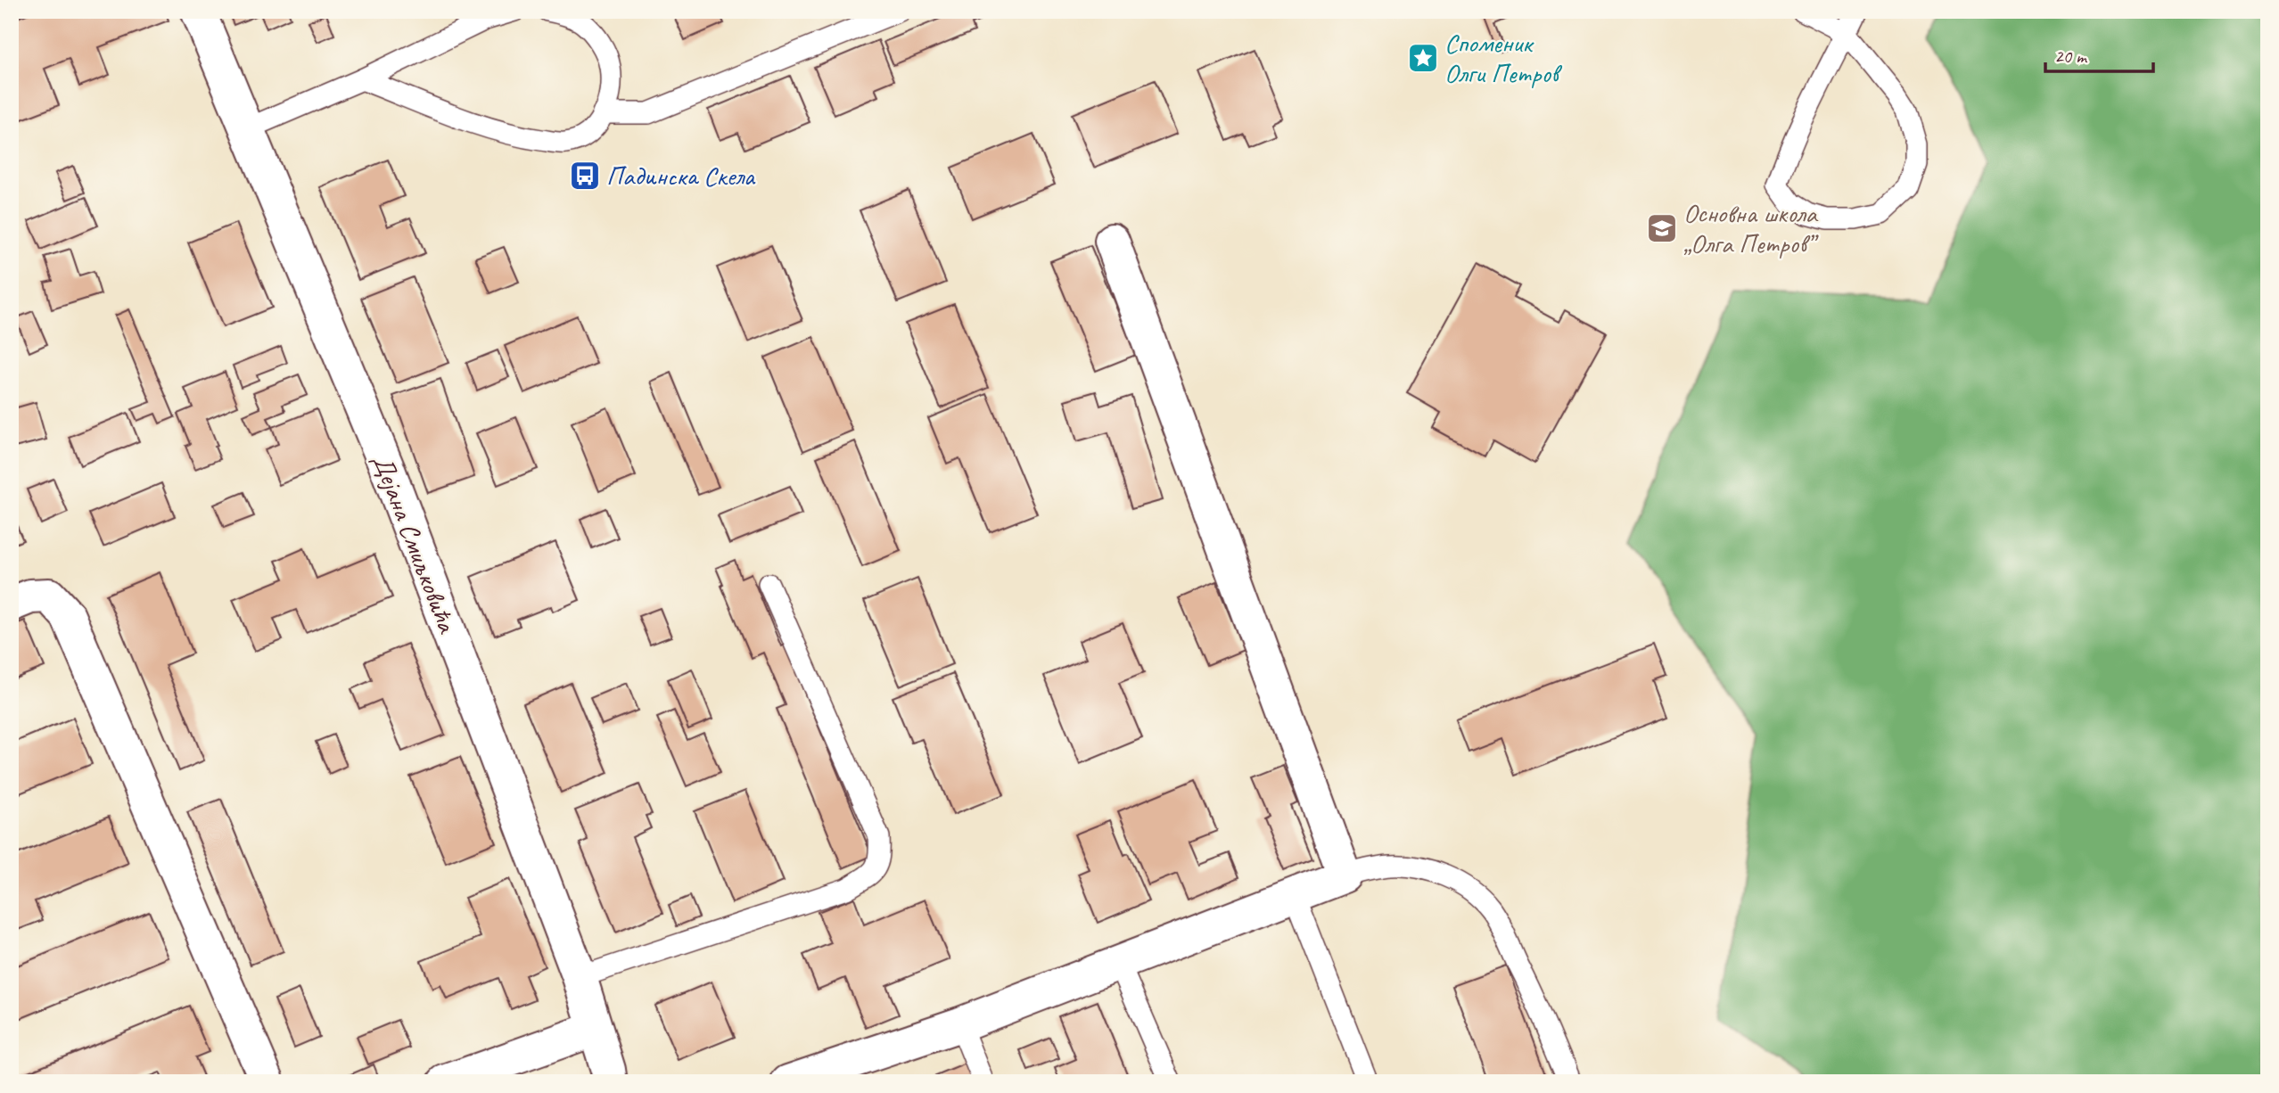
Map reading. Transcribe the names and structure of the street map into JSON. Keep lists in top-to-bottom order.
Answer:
{
  "streets": {
    "street": ["Дејана Смиљковића"]
  },
  "places": {
    "place": ["Споменик Олги Петров"],
    "bus stop": ["Падинска Скела"],
    "school or university": ["Основна школа „Олга Петров”"]
  },
  "scale_bar": "20 m"
}
